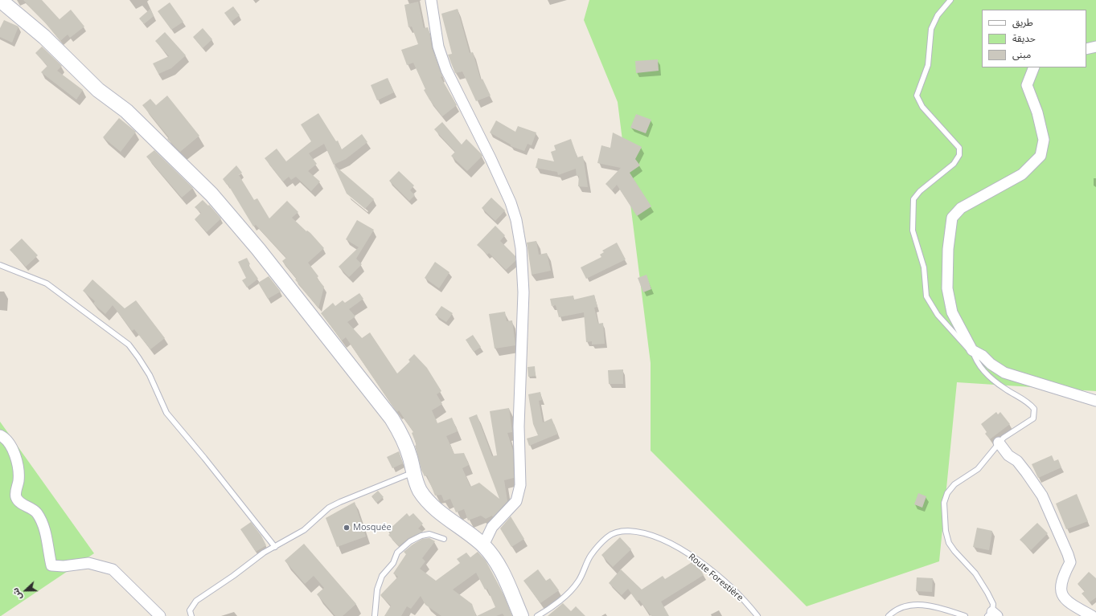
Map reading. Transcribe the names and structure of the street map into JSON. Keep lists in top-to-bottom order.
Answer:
{
  "streets": {
    "lane": ["Route Forestière"]
  },
  "places": ["Mosquée"],
  "legend": ["طريق", "حديقة", "مبنى"],
  "north": "left"
}
